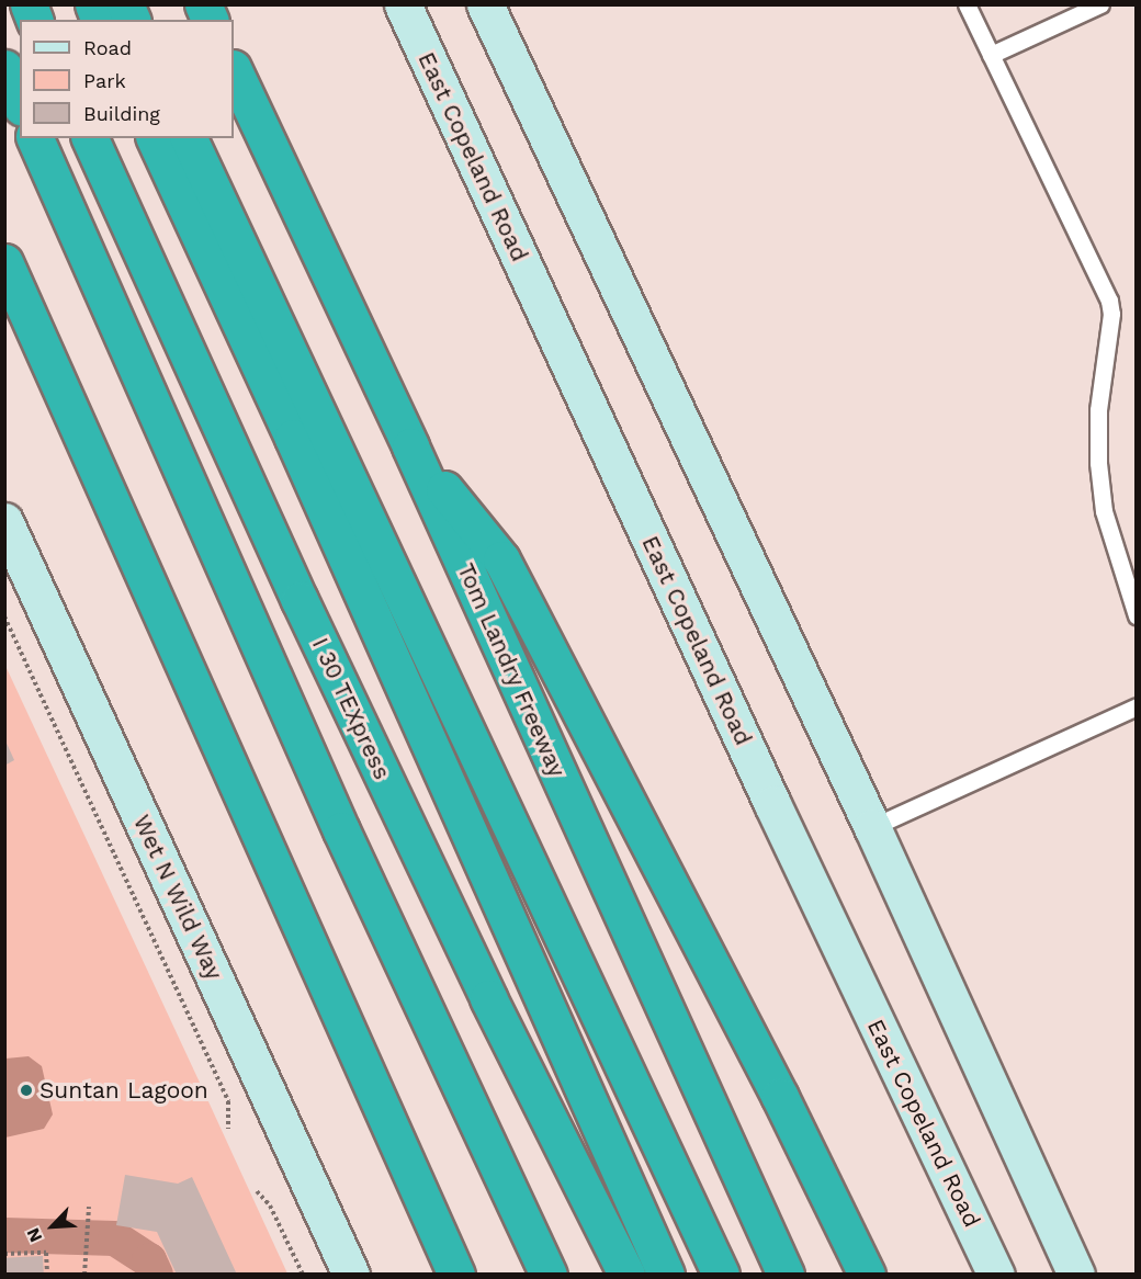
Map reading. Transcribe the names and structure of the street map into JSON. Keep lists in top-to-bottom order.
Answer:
{
  "streets": {
    "highway": ["Tom Landry Freeway", "I 30 TEXpress"],
    "main road": ["East Copeland Road", "Wet N Wild Way"]
  },
  "places": ["Suntan Lagoon"],
  "legend": ["Road", "Park", "Building"],
  "north": "bottom left"
}
